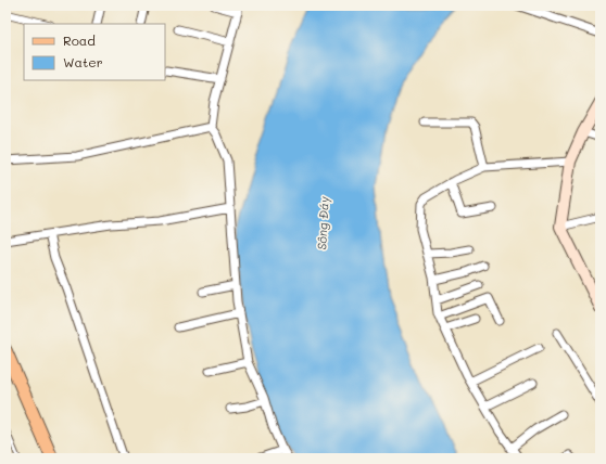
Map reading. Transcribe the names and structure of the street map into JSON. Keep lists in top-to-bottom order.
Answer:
{
  "water": ["Sông Đáy"],
  "legend": ["Road", "Water"]
}
